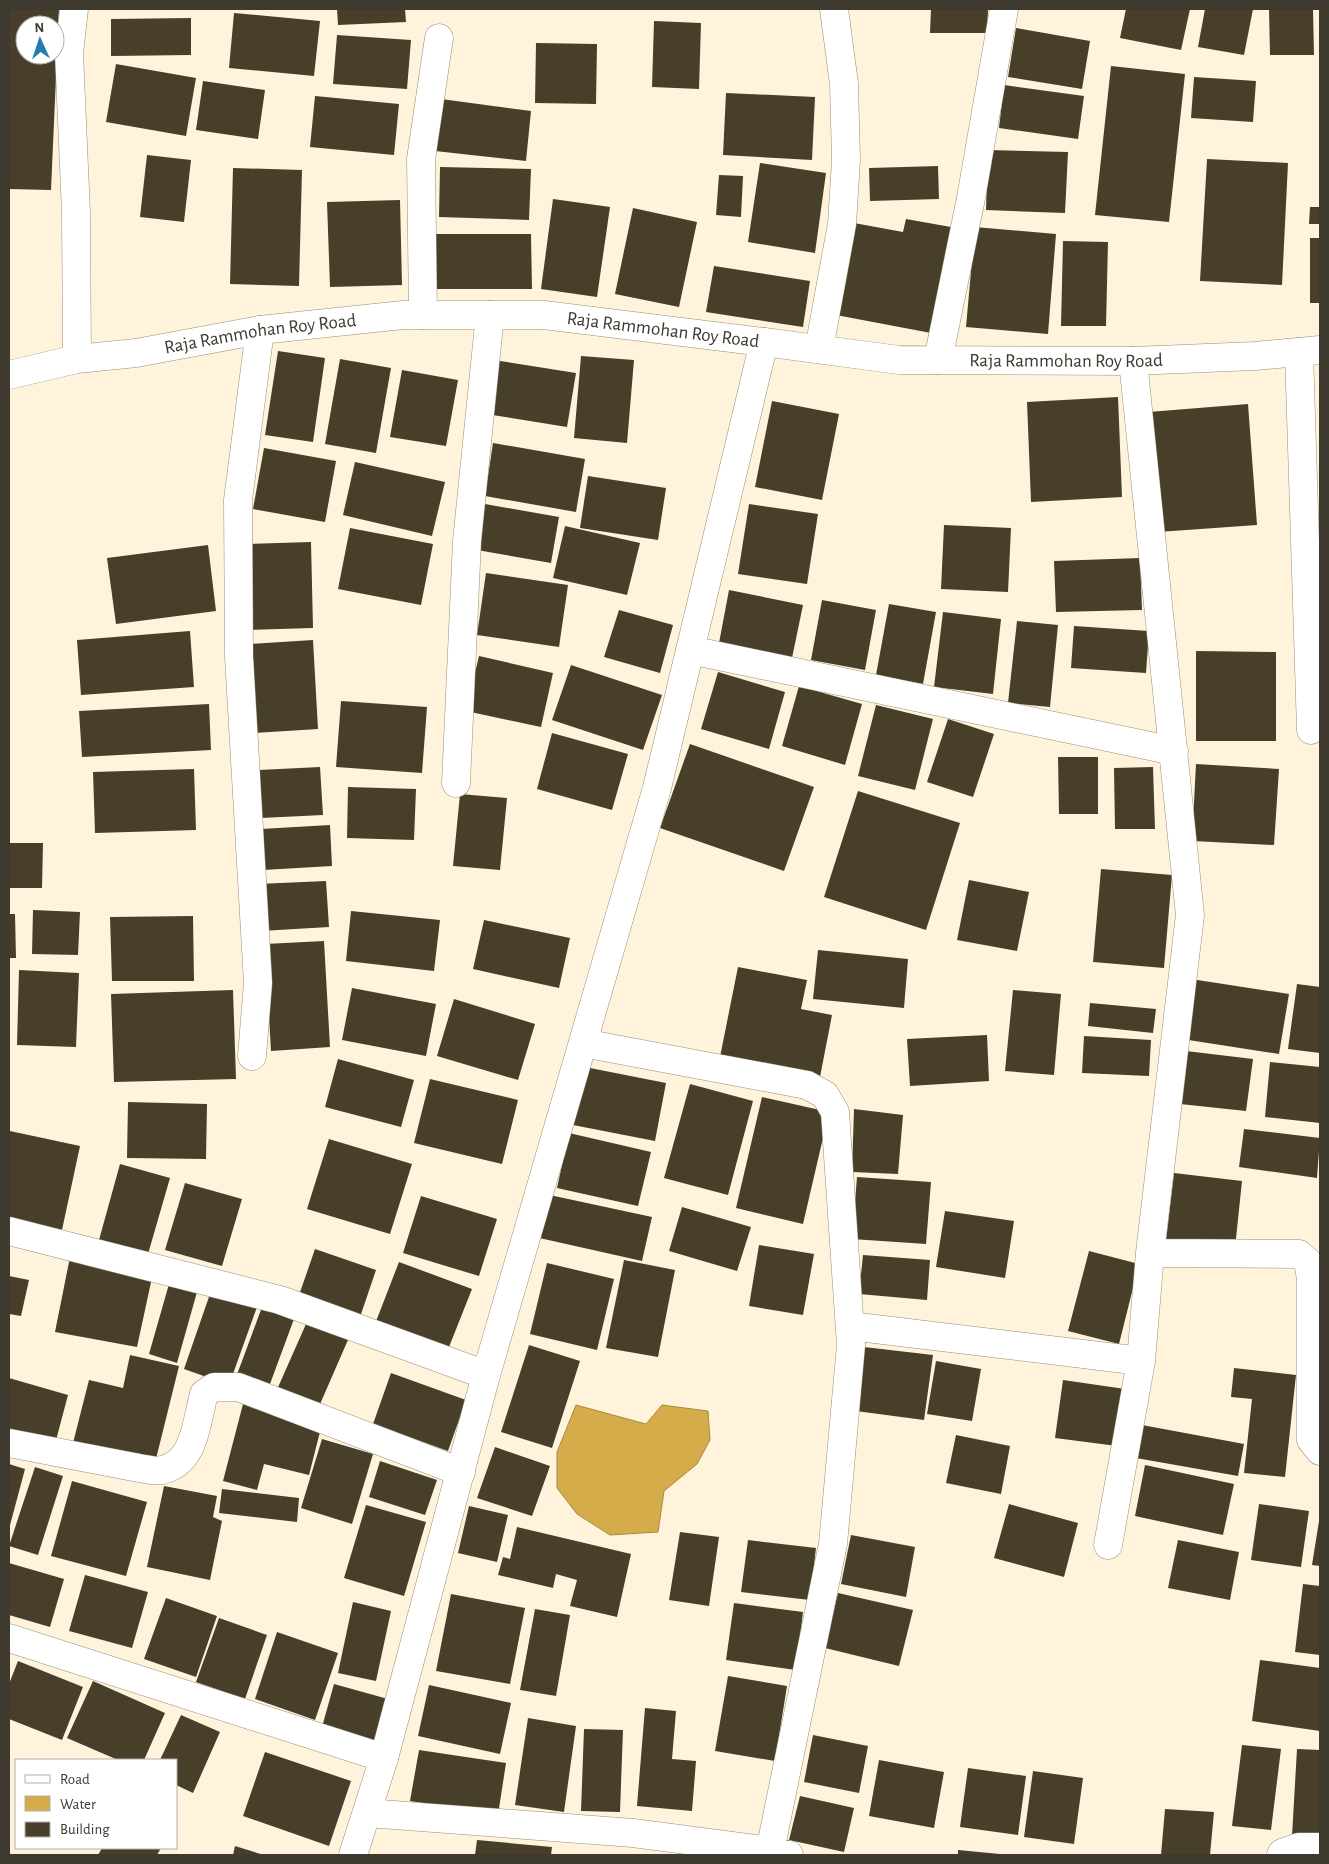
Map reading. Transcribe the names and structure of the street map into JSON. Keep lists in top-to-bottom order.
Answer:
{
  "streets": {
    "street": ["Raja Rammohan Roy Road"]
  },
  "legend": ["Road", "Water", "Building"],
  "north": "top"
}
